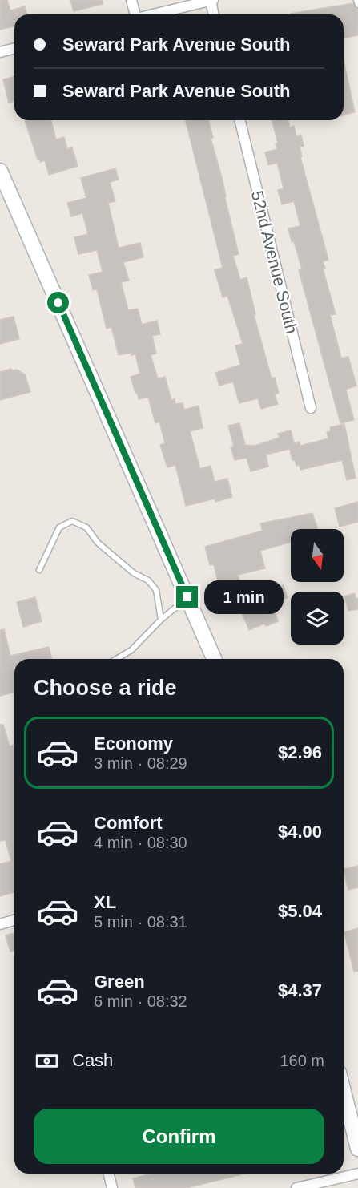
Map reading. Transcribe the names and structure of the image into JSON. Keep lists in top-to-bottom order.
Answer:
{
  "streets": {
    "street": ["52nd Avenue South"]
  },
  "north": "bottom",
  "page": {
    "banner": ["Seward Park Avenue South", "Seward Park Avenue South"],
    "bubble": "1 min",
    "heading": "Choose a ride",
    "list": [
      {
        "name": "Economy",
        "note": "3 min · 08:29",
        "value": "$2.96"
      },
      {
        "name": "Comfort",
        "note": "4 min · 08:30",
        "value": "$4.00"
      },
      {
        "name": "XL",
        "note": "5 min · 08:31",
        "value": "$5.04"
      },
      {
        "name": "Green",
        "note": "6 min · 08:32",
        "value": "$4.37"
      }
    ],
    "pay": ["Cash", "160 m"],
    "buttons": "Confirm"
  }
}
